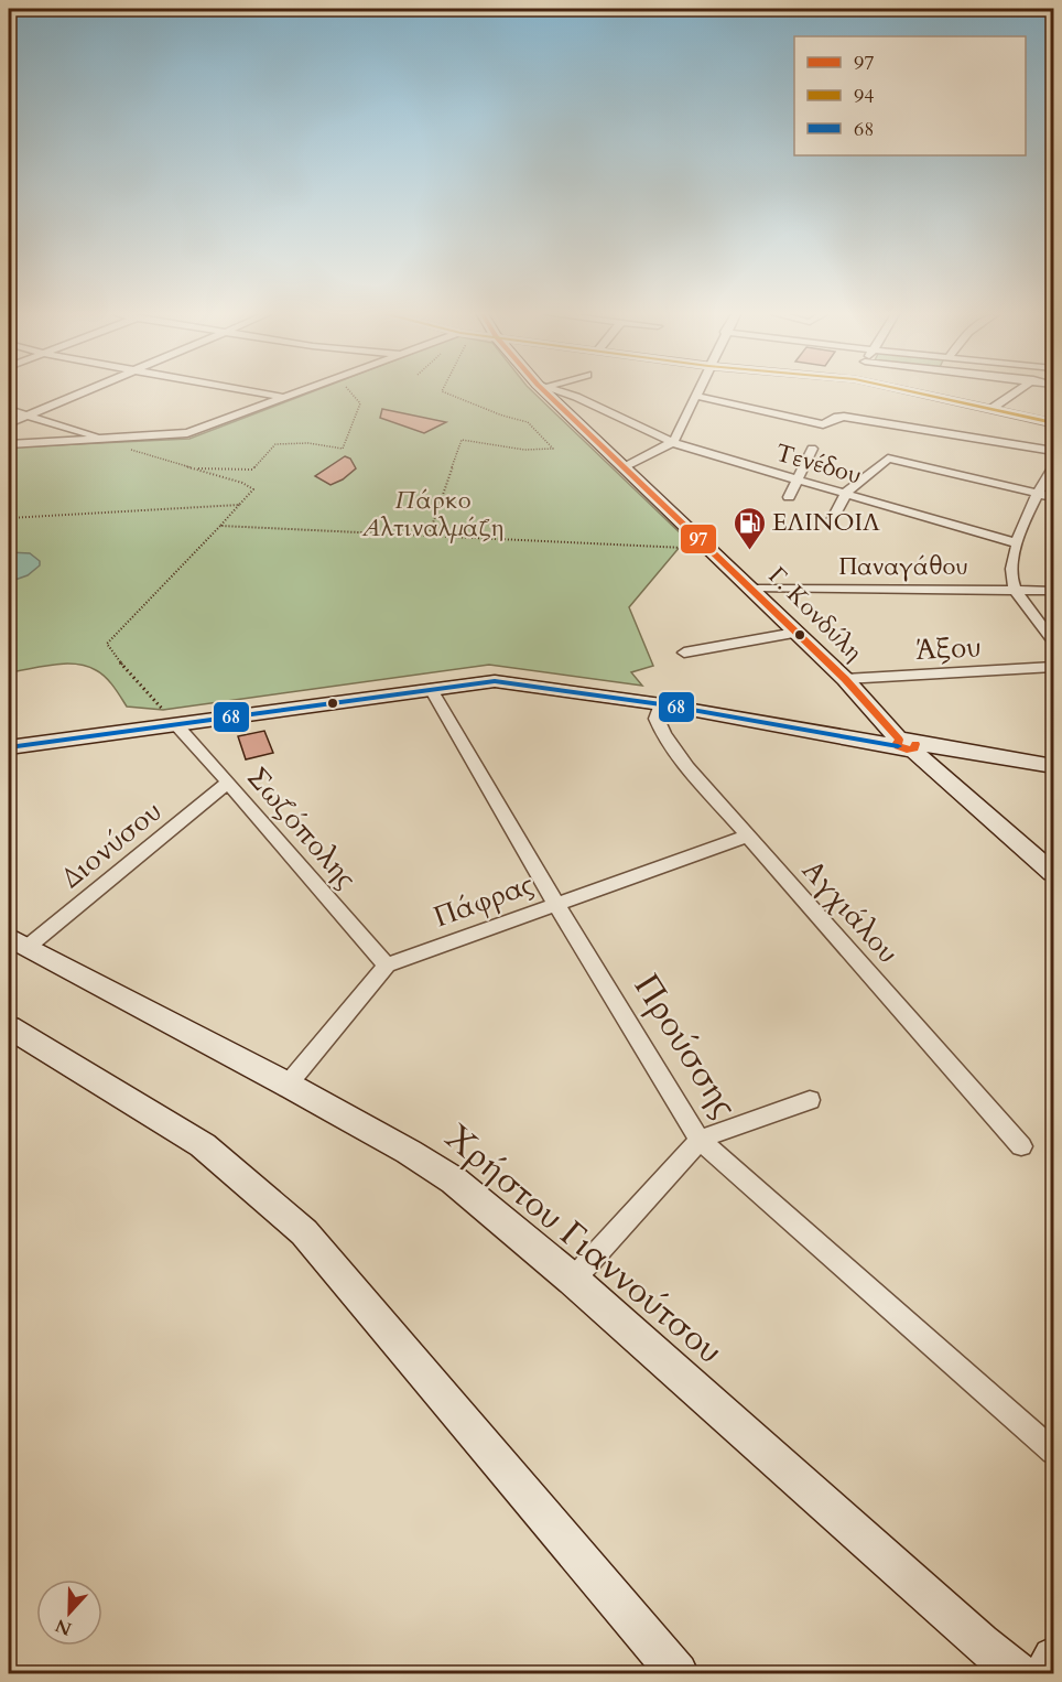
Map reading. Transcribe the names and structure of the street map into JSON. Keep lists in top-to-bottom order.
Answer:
{
  "streets": {
    "street": [
      "Τενέδου",
      "Παναγάθου",
      "Γ. Κονδύλη",
      "Άξου",
      "Σωζόπολης",
      "Διονύσου",
      "Πάφρας",
      "Αγχιάλου",
      "Προύσσης",
      "Χρήστου Γιαννούτσου"
    ]
  },
  "crossings": [
    ["Παναγάθου", "Γ. Κονδύλη"],
    ["Γ. Κονδύλη", "Άξου"],
    ["Σωζόπολης", "Διονύσου"],
    ["Σωζόπολης", "Πάφρας"],
    ["Διονύσου", "Χρήστου Γιαννούτσου"],
    ["Πάφρας", "Αγχιάλου"],
    ["Πάφρας", "Προύσσης"]
  ],
  "parks": ["Πάρκο Αλτιναλμάζη"],
  "places": {
    "fuel station": ["ΕΛΙΝΟΙΛ"]
  },
  "lines": ["transit line 97", "transit line 94", "transit line 68"],
  "legend": ["97", "94", "68"],
  "north": "bottom"
}
